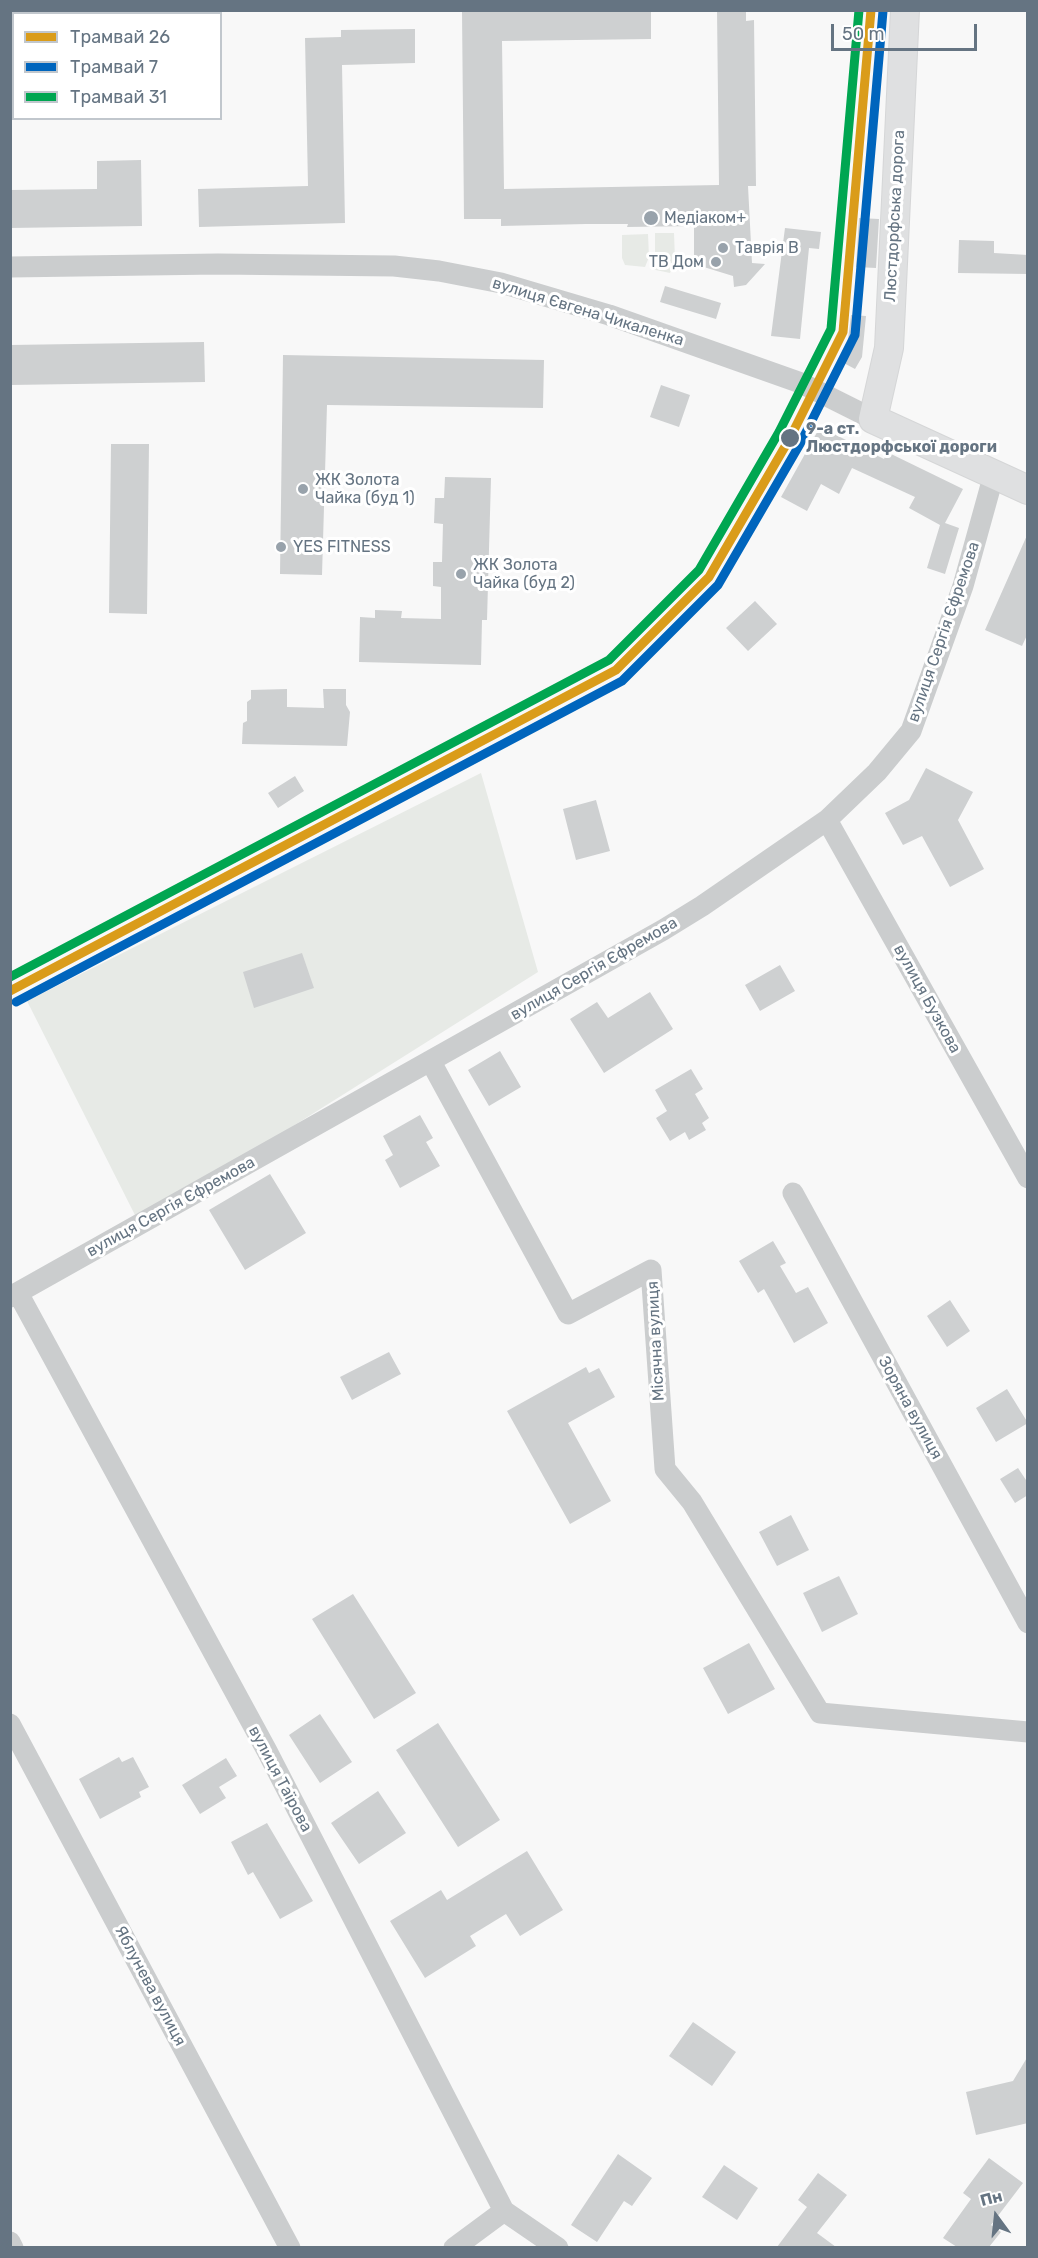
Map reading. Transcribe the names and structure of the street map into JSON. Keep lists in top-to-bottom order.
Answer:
{
  "streets": {
    "street": [
      "Люстдорфська дорога",
      "вулиця Євгена Чикаленка",
      "вулиця Сергія Єфремова",
      "вулиця Бузкова",
      "Місячна вулиця",
      "Зоряна вулиця",
      "вулиця Таїрова",
      "Яблунева вулиця"
    ]
  },
  "crossings": [
    ["Люстдорфська дорога", "вулиця Євгена Чикаленка"],
    ["вулиця Євгена Чикаленка", "вулиця Сергія Єфремова"],
    ["вулиця Сергія Єфремова", "вулиця Бузкова"],
    ["вулиця Сергія Єфремова", "Місячна вулиця"],
    ["вулиця Сергія Єфремова", "вулиця Таїрова"]
  ],
  "places": [
    "Медіаком+",
    "Таврія В",
    "ТВ Дом",
    "9-а ст. Люстдорфської дороги",
    "ЖК Золота Чайка (буд 1)",
    "YES FITNESS",
    "ЖК Золота Чайка (буд 2)"
  ],
  "lines": ["tram line 26", "tram line 31", "tram line 7"],
  "legend": ["Трамвай 26", "Трамвай 7", "Трамвай 31"],
  "scale_bar": "50 m",
  "north": "top"
}
